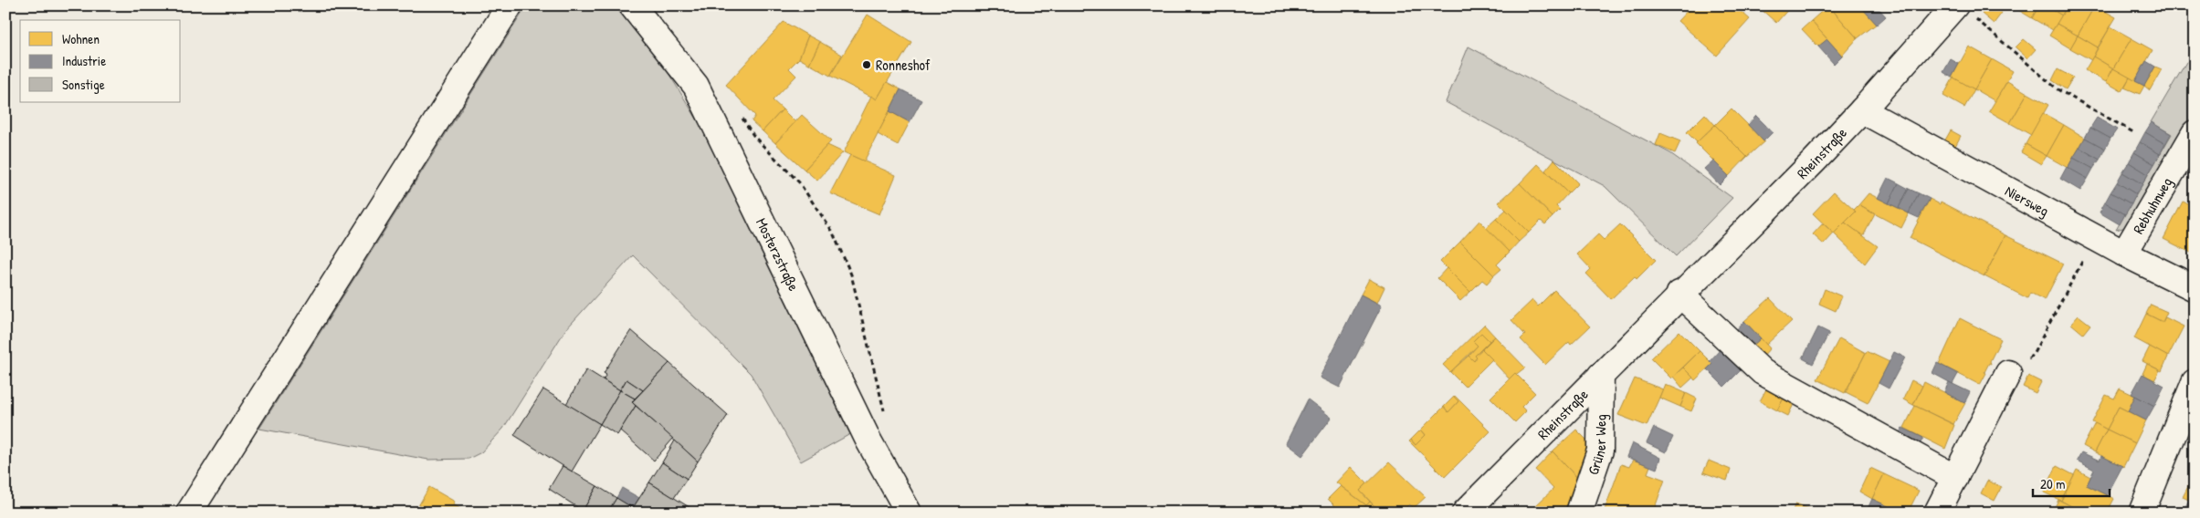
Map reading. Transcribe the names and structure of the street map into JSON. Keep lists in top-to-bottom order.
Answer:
{
  "streets": {
    "street": [
      "Rheinstraße",
      "Niersweg",
      "Rebhuhnweg",
      "Mosterzstraße",
      "Grüner Weg"
    ]
  },
  "crossings": [
    ["Rheinstraße", "Niersweg"],
    ["Rheinstraße", "Grüner Weg"],
    ["Niersweg", "Rebhuhnweg"]
  ],
  "places": ["Ronneshof"],
  "legend": ["Wohnen", "Industrie", "Sonstige"],
  "scale_bar": "20 m"
}
